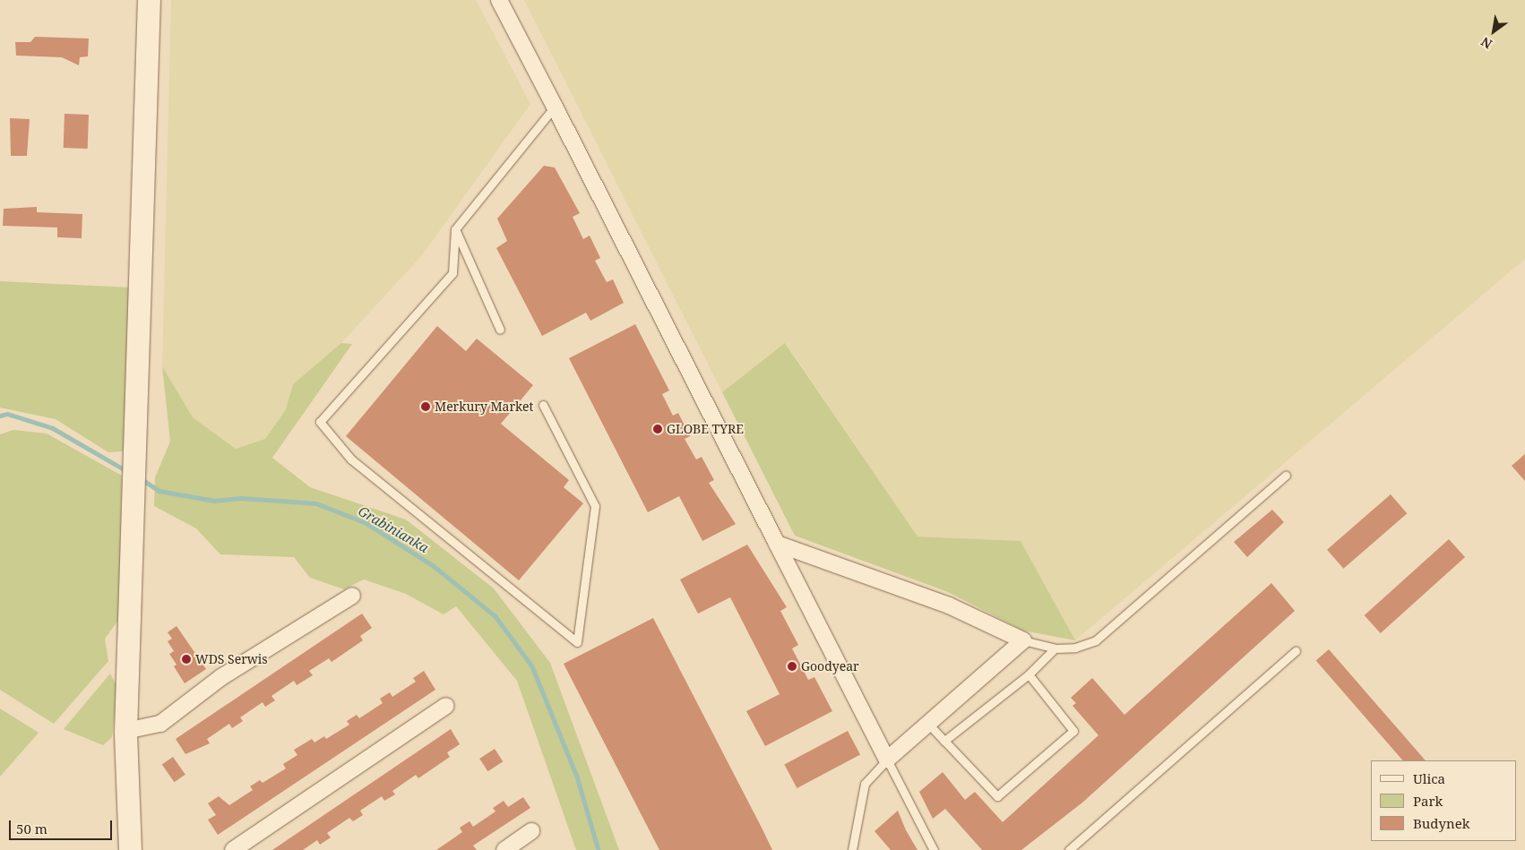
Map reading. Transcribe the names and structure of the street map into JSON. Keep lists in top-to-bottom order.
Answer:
{
  "water": ["Grabinianka"],
  "places": [
    "Merkury Market",
    "GLOBE TYRE",
    "WDS Serwis",
    "Goodyear"
  ],
  "legend": ["Ulica", "Park", "Budynek"],
  "scale_bar": "50 m",
  "north": "bottom left"
}
